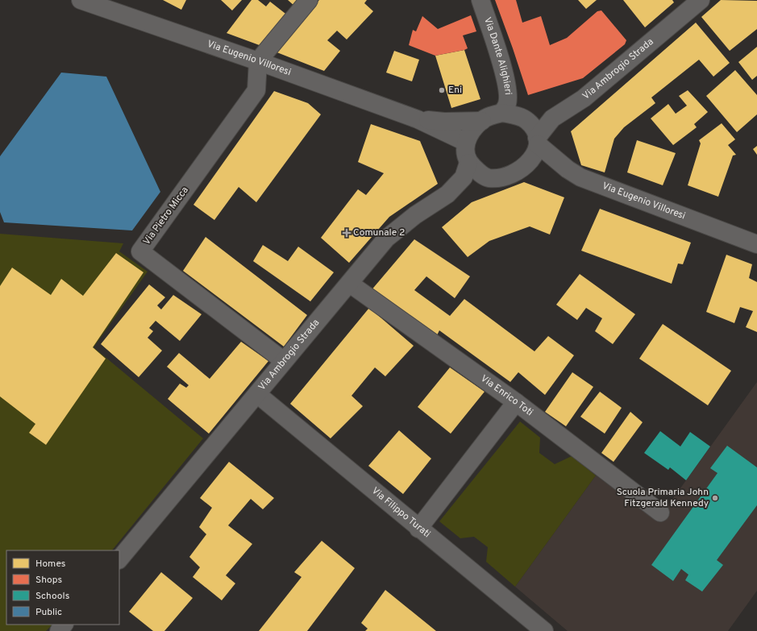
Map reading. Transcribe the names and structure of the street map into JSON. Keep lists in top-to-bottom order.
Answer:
{
  "streets": {
    "street": [
      "Via Dante Alighieri",
      "Via Eugenio Villoresi",
      "Via Ambrogio Strada",
      "Via Pietro Micca",
      "Via Enrico Toti",
      "Via Filippo Turati"
    ]
  },
  "crossings": [
    ["Via Dante Alighieri", "Via Eugenio Villoresi"],
    ["Via Dante Alighieri", "Via Ambrogio Strada"],
    ["Via Eugenio Villoresi", "Via Ambrogio Strada"],
    ["Via Eugenio Villoresi", "Via Pietro Micca"],
    ["Via Ambrogio Strada", "Via Pietro Micca"],
    ["Via Ambrogio Strada", "Via Enrico Toti"],
    ["Via Ambrogio Strada", "Via Filippo Turati"]
  ],
  "places": {
    "other": ["Eni", "Scuola Primaria John Fitzgerald Kennedy"],
    "health": ["Comunale 2"]
  },
  "legend": [
    "Homes",
    "Shops",
    "Schools",
    "Public"
  ]
}
